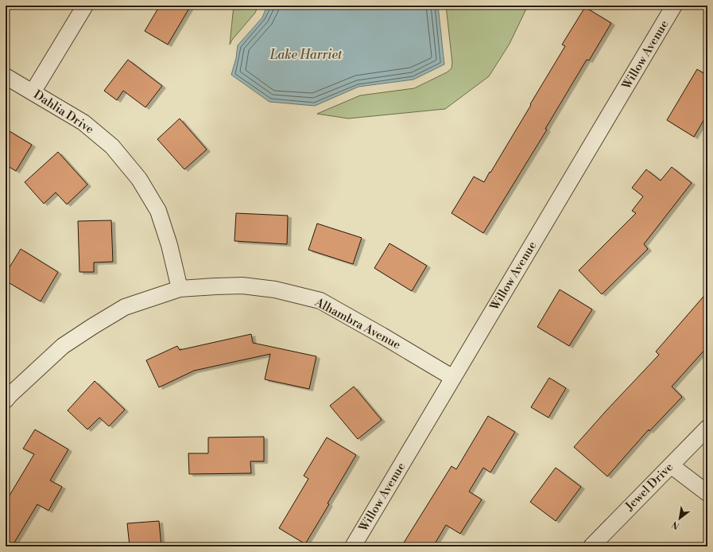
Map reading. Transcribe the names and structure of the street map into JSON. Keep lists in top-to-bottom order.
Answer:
{
  "streets": {
    "street": [
      "Willow Avenue",
      "Dahlia Drive",
      "Alhambra Avenue",
      "Jewel Drive"
    ]
  },
  "crossings": [
    ["Willow Avenue", "Alhambra Avenue"],
    ["Dahlia Drive", "Alhambra Avenue"]
  ],
  "water": ["Lake Harriet"],
  "north": "bottom left"
}
